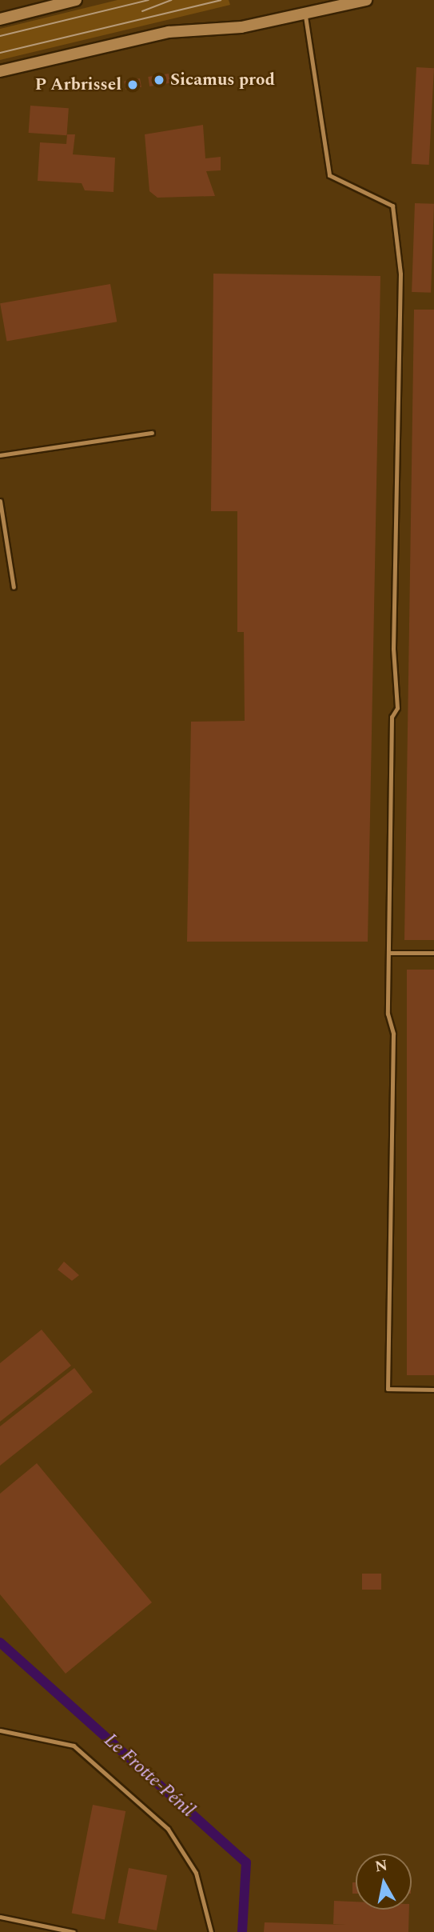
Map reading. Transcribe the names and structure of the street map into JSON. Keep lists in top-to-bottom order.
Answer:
{
  "water": ["Le Frotte-Pénil"],
  "places": ["Sicamus prod", "P Arbrissel"],
  "north": "top"
}
